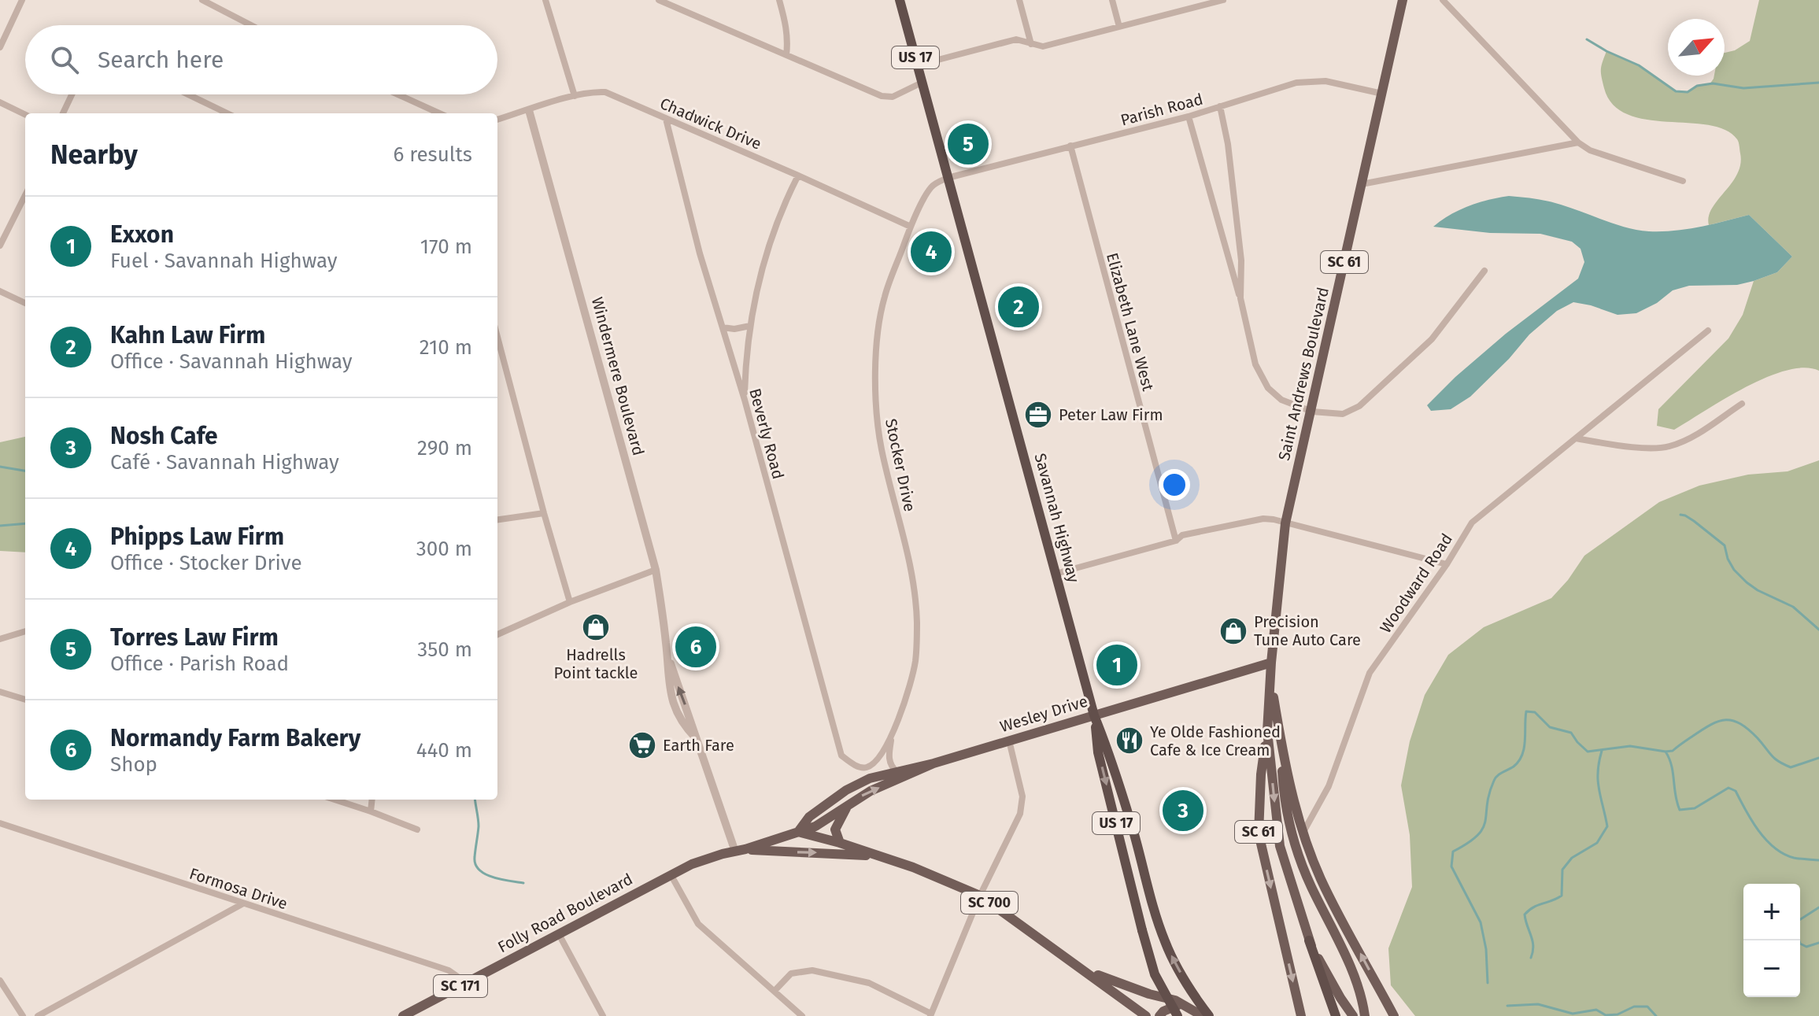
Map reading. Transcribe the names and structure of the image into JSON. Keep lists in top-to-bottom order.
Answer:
{
  "streets": {
    "highway": ["US 17", "Savannah Highway"],
    "main road": [
      "SC 61",
      "Saint Andrews Boulevard",
      "Wesley Drive",
      "SC 700",
      "Folly Road Boulevard",
      "SC 171"
    ],
    "street": [
      "Parish Road",
      "Chadwick Drive",
      "Elizabeth Lane West",
      "Windermere Boulevard",
      "Beverly Road",
      "Stocker Drive",
      "Woodward Road",
      "Formosa Drive"
    ]
  },
  "crossings": [
    ["Parish Road", "Elizabeth Lane West"],
    ["Parish Road", "Saint Andrews Boulevard"],
    ["Parish Road", "Stocker Drive"],
    ["Parish Road", "Savannah Highway"],
    ["Chadwick Drive", "Windermere Boulevard"],
    ["Chadwick Drive", "Beverly Road"],
    ["Chadwick Drive", "Stocker Drive"],
    ["SC 61", "Saint Andrews Boulevard"],
    ["Saint Andrews Boulevard", "Woodward Road"],
    ["Saint Andrews Boulevard", "Wesley Drive"],
    ["Windermere Boulevard", "Folly Road Boulevard"],
    ["Beverly Road", "Stocker Drive"],
    ["Stocker Drive", "Savannah Highway"],
    ["Stocker Drive", "Wesley Drive"],
    ["Savannah Highway", "Wesley Drive"],
    ["Wesley Drive", "Folly Road Boulevard"],
    ["Formosa Drive", "Folly Road Boulevard"]
  ],
  "places": {
    "office": ["Peter Law Firm"],
    "shop": ["Hadrells Point tackle", "Precision Tune Auto Care"],
    "restaurant": ["Ye Olde Fashioned Cafe & Ice Cream"],
    "supermarket": ["Earth Fare"]
  },
  "north": "top right",
  "page": {
    "search": "Search here",
    "heading": ["Nearby", "6 results"],
    "pins": [
      "5",
      "4",
      "2",
      "6",
      "1",
      "3"
    ],
    "list": [
      {
        "mark": "1",
        "name": "Exxon",
        "note": "Fuel · Savannah Highway",
        "value": "170 m"
      },
      {
        "mark": "2",
        "name": "Kahn Law Firm",
        "note": "Office · Savannah Highway",
        "value": "210 m"
      },
      {
        "mark": "3",
        "name": "Nosh Cafe",
        "note": "Café · Savannah Highway",
        "value": "290 m"
      },
      {
        "mark": "4",
        "name": "Phipps Law Firm",
        "note": "Office · Stocker Drive",
        "value": "300 m"
      },
      {
        "mark": "5",
        "name": "Torres Law Firm",
        "note": "Office · Parish Road",
        "value": "350 m"
      },
      {
        "mark": "6",
        "name": "Normandy Farm Bakery",
        "note": "Shop",
        "value": "440 m"
      }
    ],
    "map_buttons": ["+", "−"]
  }
}
